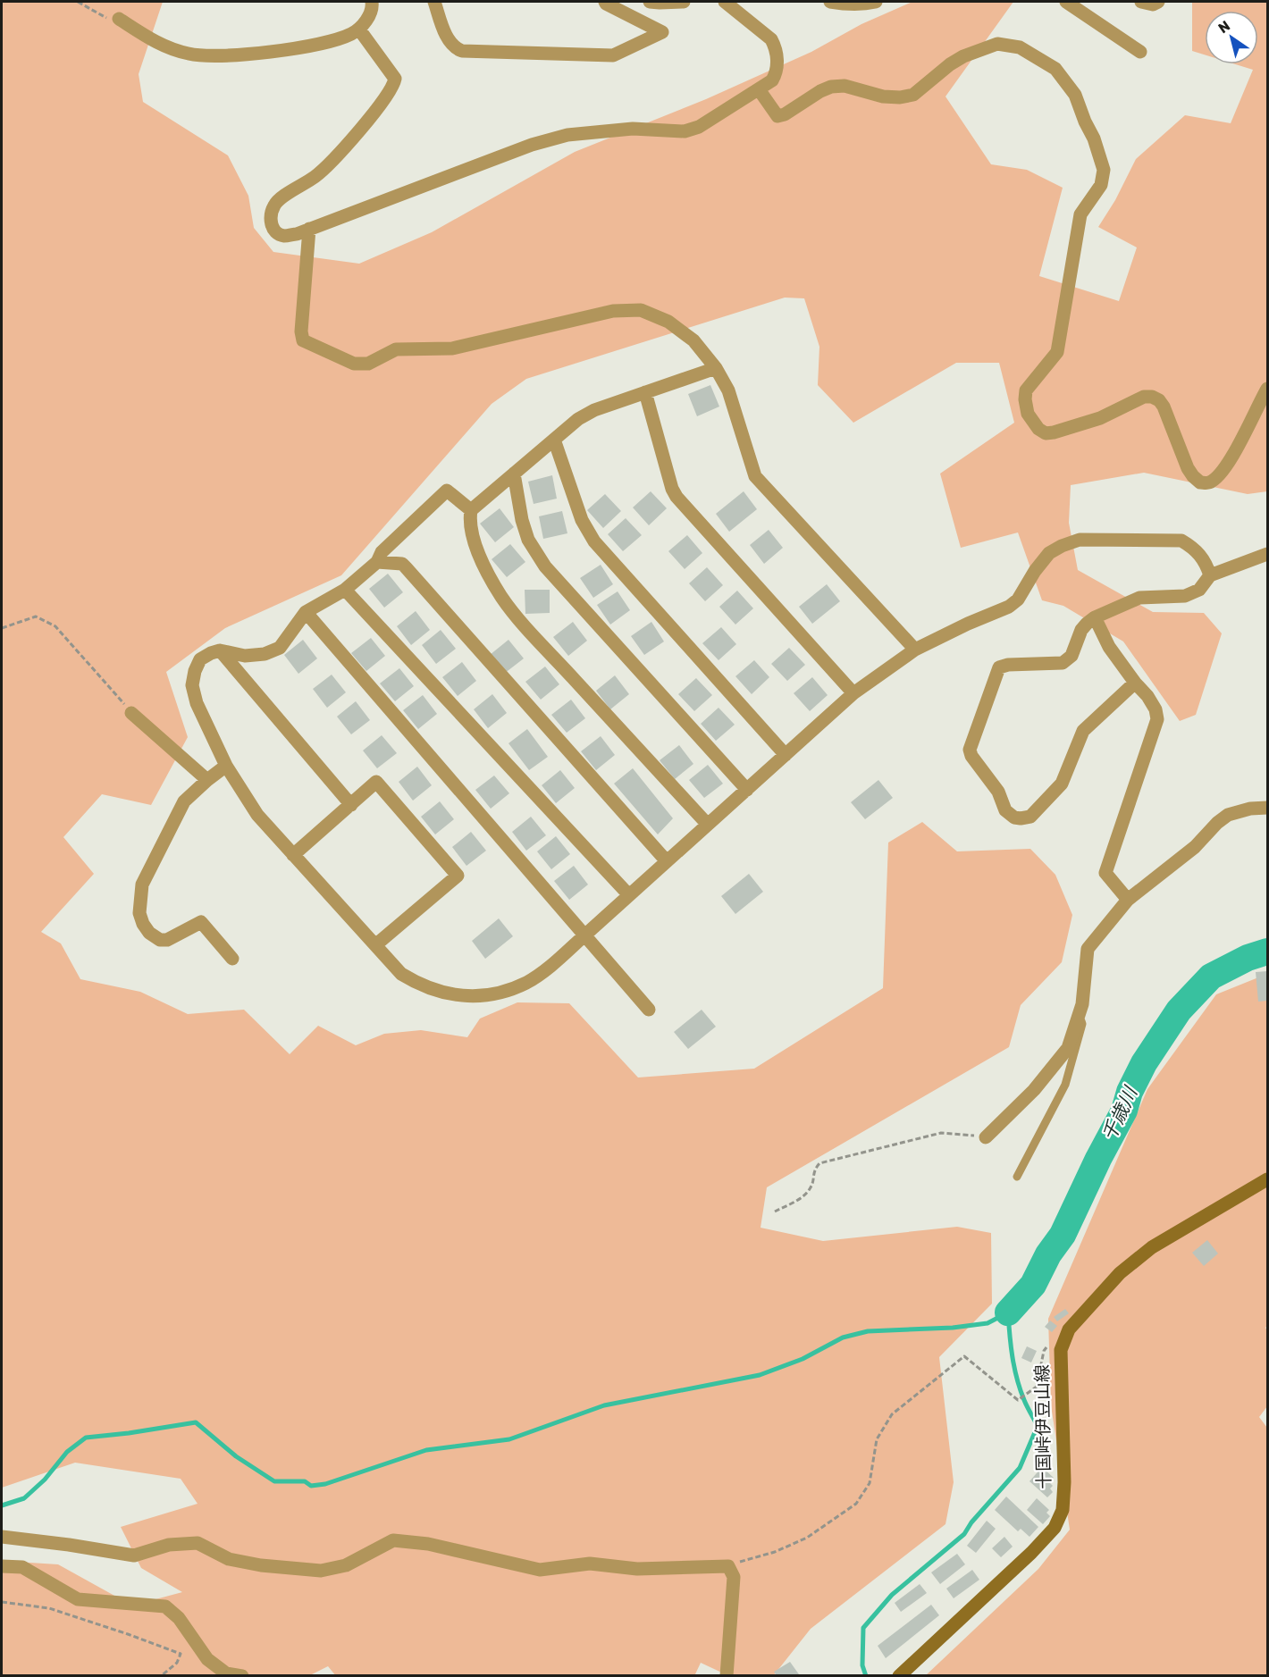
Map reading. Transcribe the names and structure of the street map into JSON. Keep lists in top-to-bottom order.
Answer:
{
  "streets": {
    "main road": ["十国峠伊豆山線"]
  },
  "water": ["千歳川"],
  "north": "top left"
}
